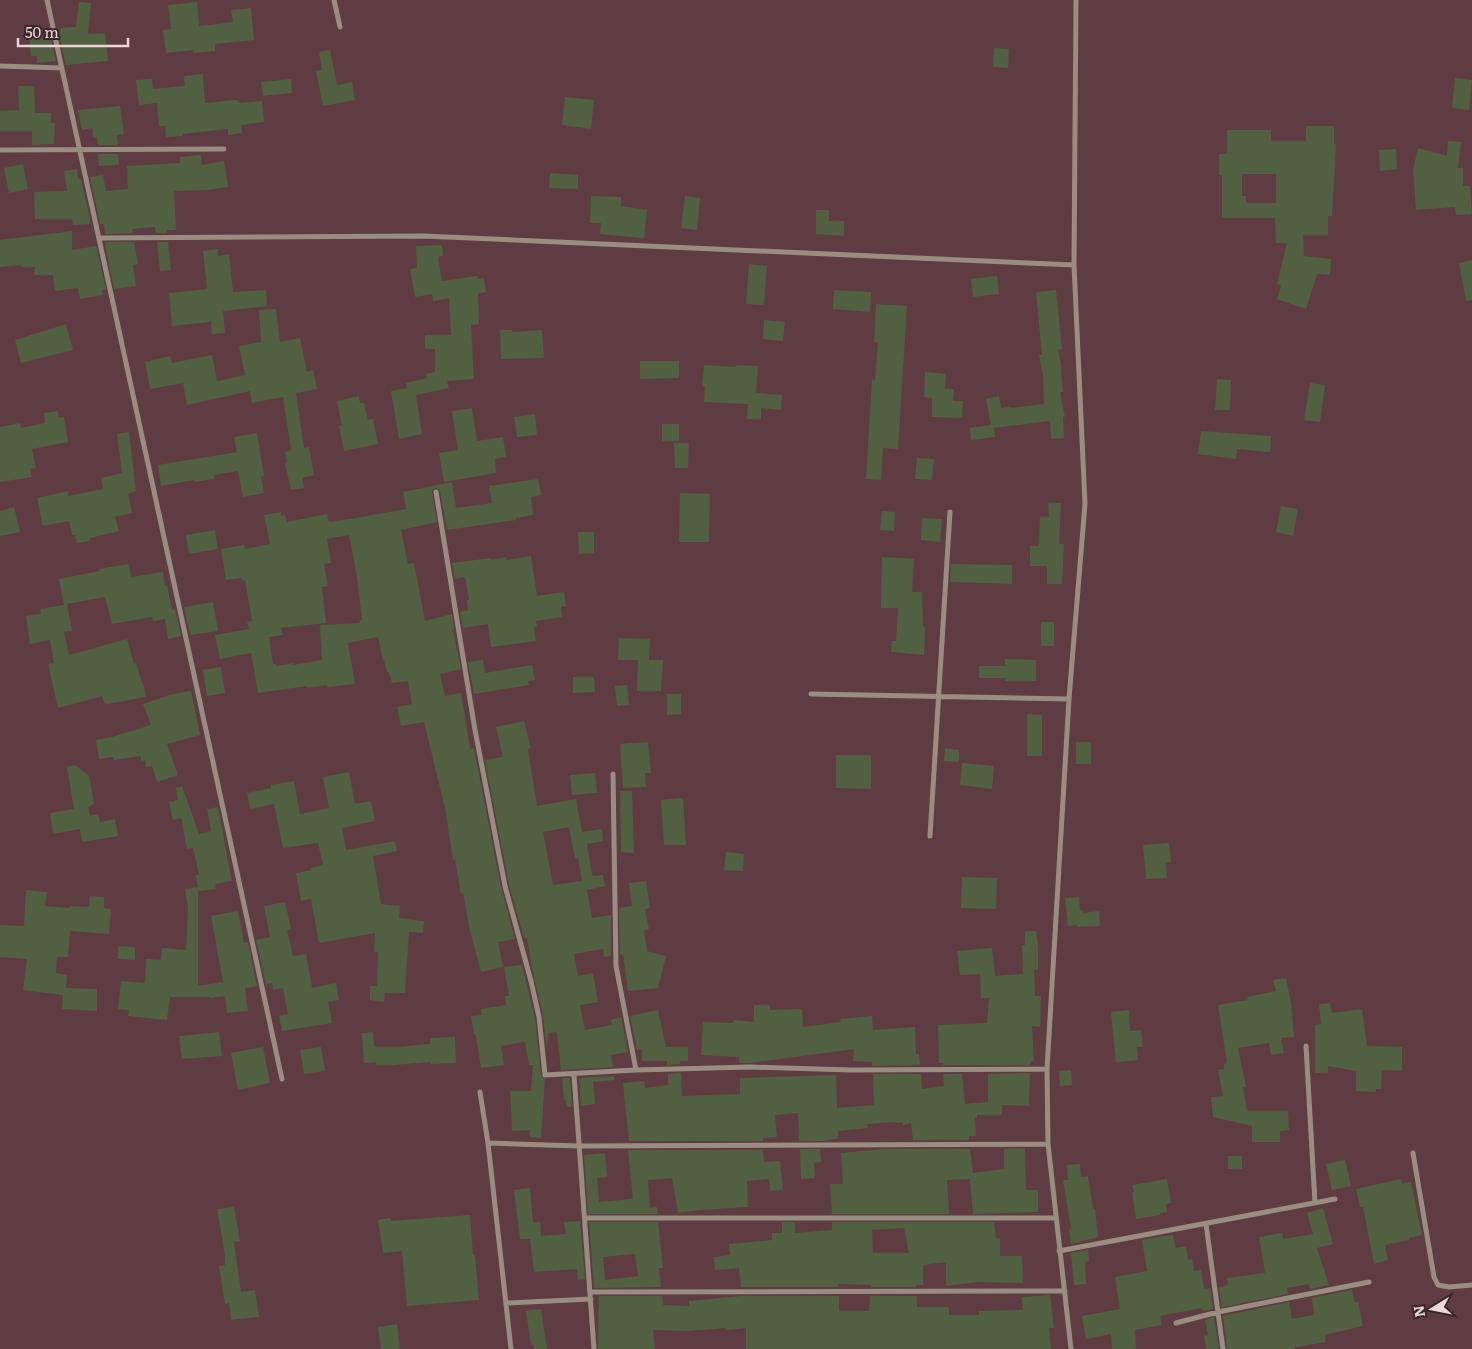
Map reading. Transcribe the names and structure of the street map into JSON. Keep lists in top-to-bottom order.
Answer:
{
  "scale_bar": "50 m",
  "north": "left"
}
